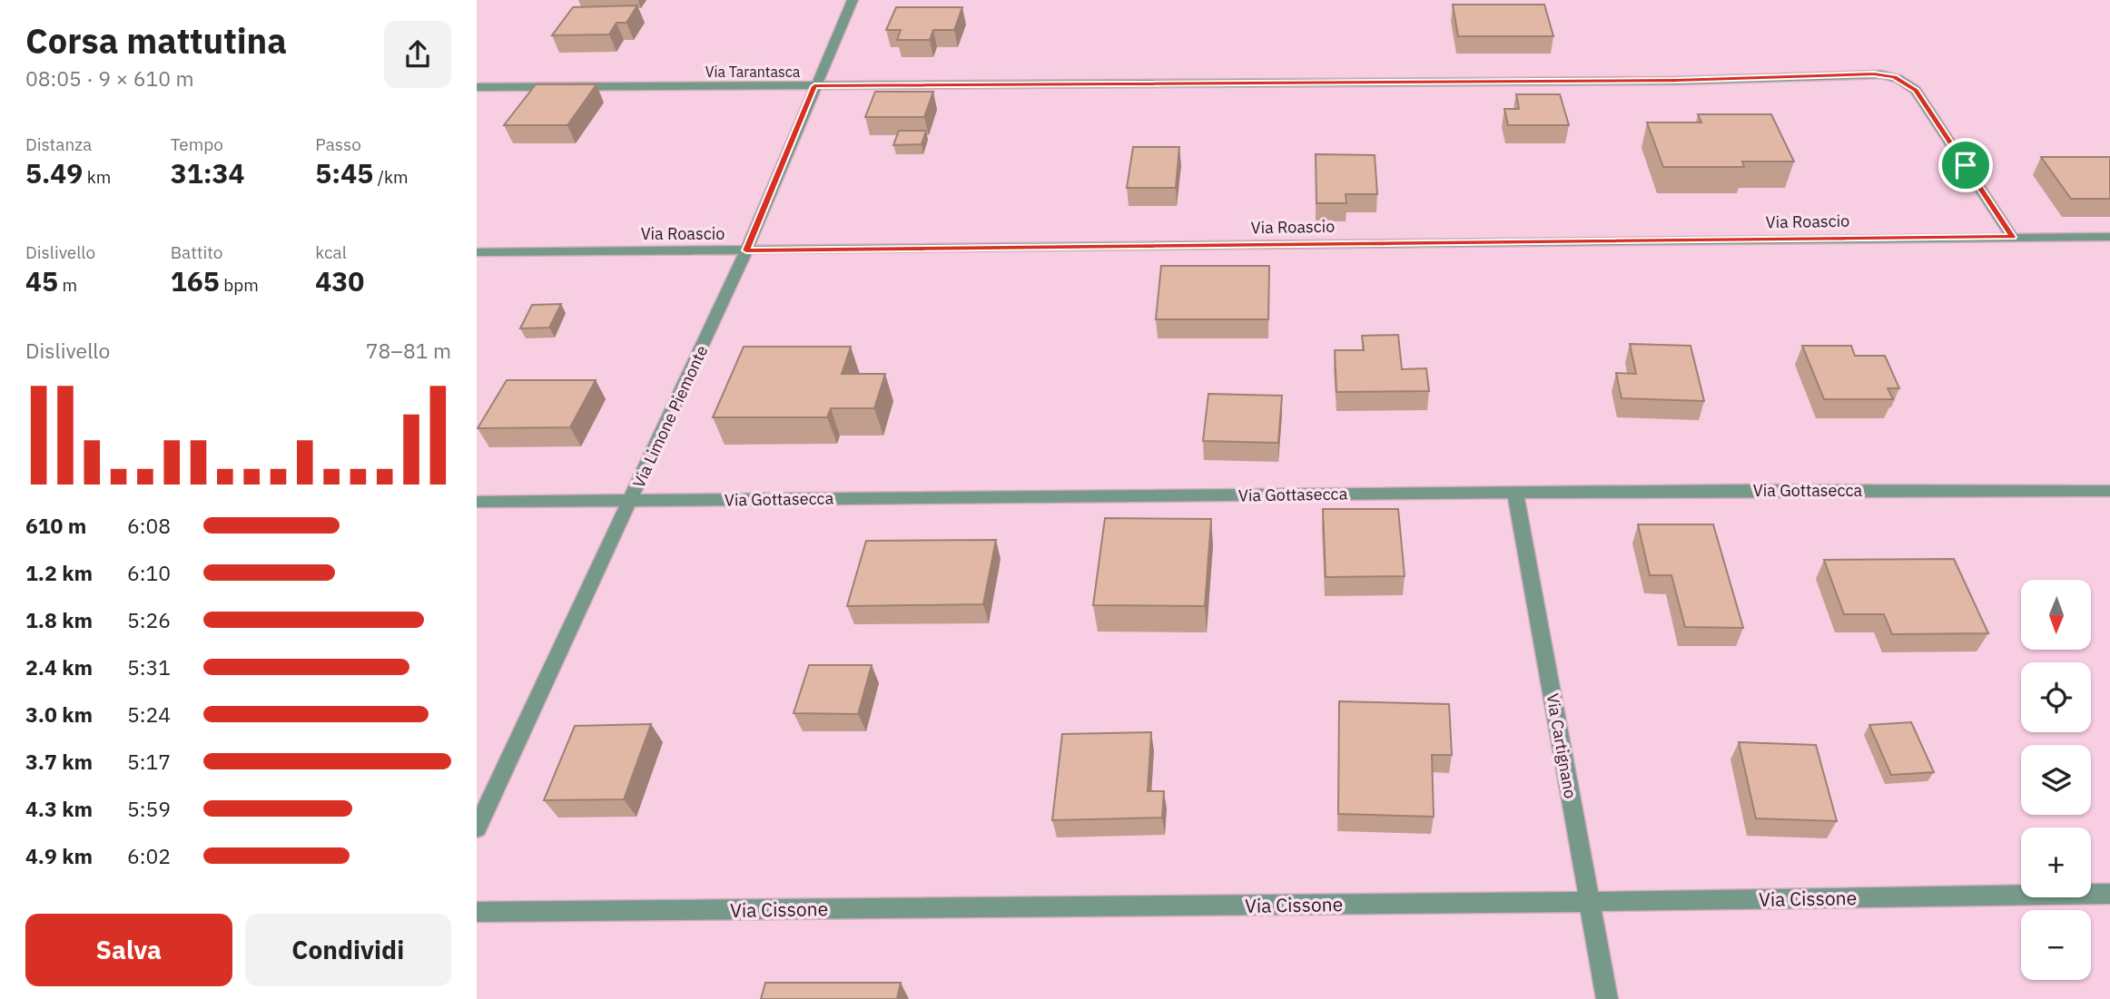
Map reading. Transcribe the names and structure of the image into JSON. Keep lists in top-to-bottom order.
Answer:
{
  "streets": {
    "street": [
      "Via Tarantasca",
      "Via Roascio",
      "Via Limone Piemonte",
      "Via Gottasecca",
      "Via Cartignano",
      "Via Cissone"
    ]
  },
  "crossings": [
    ["Via Tarantasca", "Via Roascio"],
    ["Via Tarantasca", "Via Limone Piemonte"],
    ["Via Roascio", "Via Limone Piemonte"],
    ["Via Limone Piemonte", "Via Gottasecca"],
    ["Via Gottasecca", "Via Cartignano"],
    ["Via Cartignano", "Via Cissone"]
  ],
  "north": "bottom",
  "page": {
    "heading": ["Corsa mattutina", "08:05 · 9 × 610 m"],
    "stats": [
      ["Distanza", "5.49 km"],
      ["Tempo", "31:34"],
      ["Passo", "5:45 /km"],
      ["Dislivello", "45 m"],
      ["Battito", "165 bpm"],
      ["kcal", "430"]
    ],
    "chart": ["Dislivello", "78–81 m"],
    "list": [
      {
        "name": "610 m",
        "note": "6:08"
      },
      {
        "name": "1.2 km",
        "note": "6:10"
      },
      {
        "name": "1.8 km",
        "note": "5:26"
      },
      {
        "name": "2.4 km",
        "note": "5:31"
      },
      {
        "name": "3.0 km",
        "note": "5:24"
      },
      {
        "name": "3.7 km",
        "note": "5:17"
      },
      {
        "name": "4.3 km",
        "note": "5:59"
      },
      {
        "name": "4.9 km",
        "note": "6:02"
      }
    ],
    "map_buttons": ["+", "−"],
    "buttons": ["Salva", "Condividi"]
  }
}
